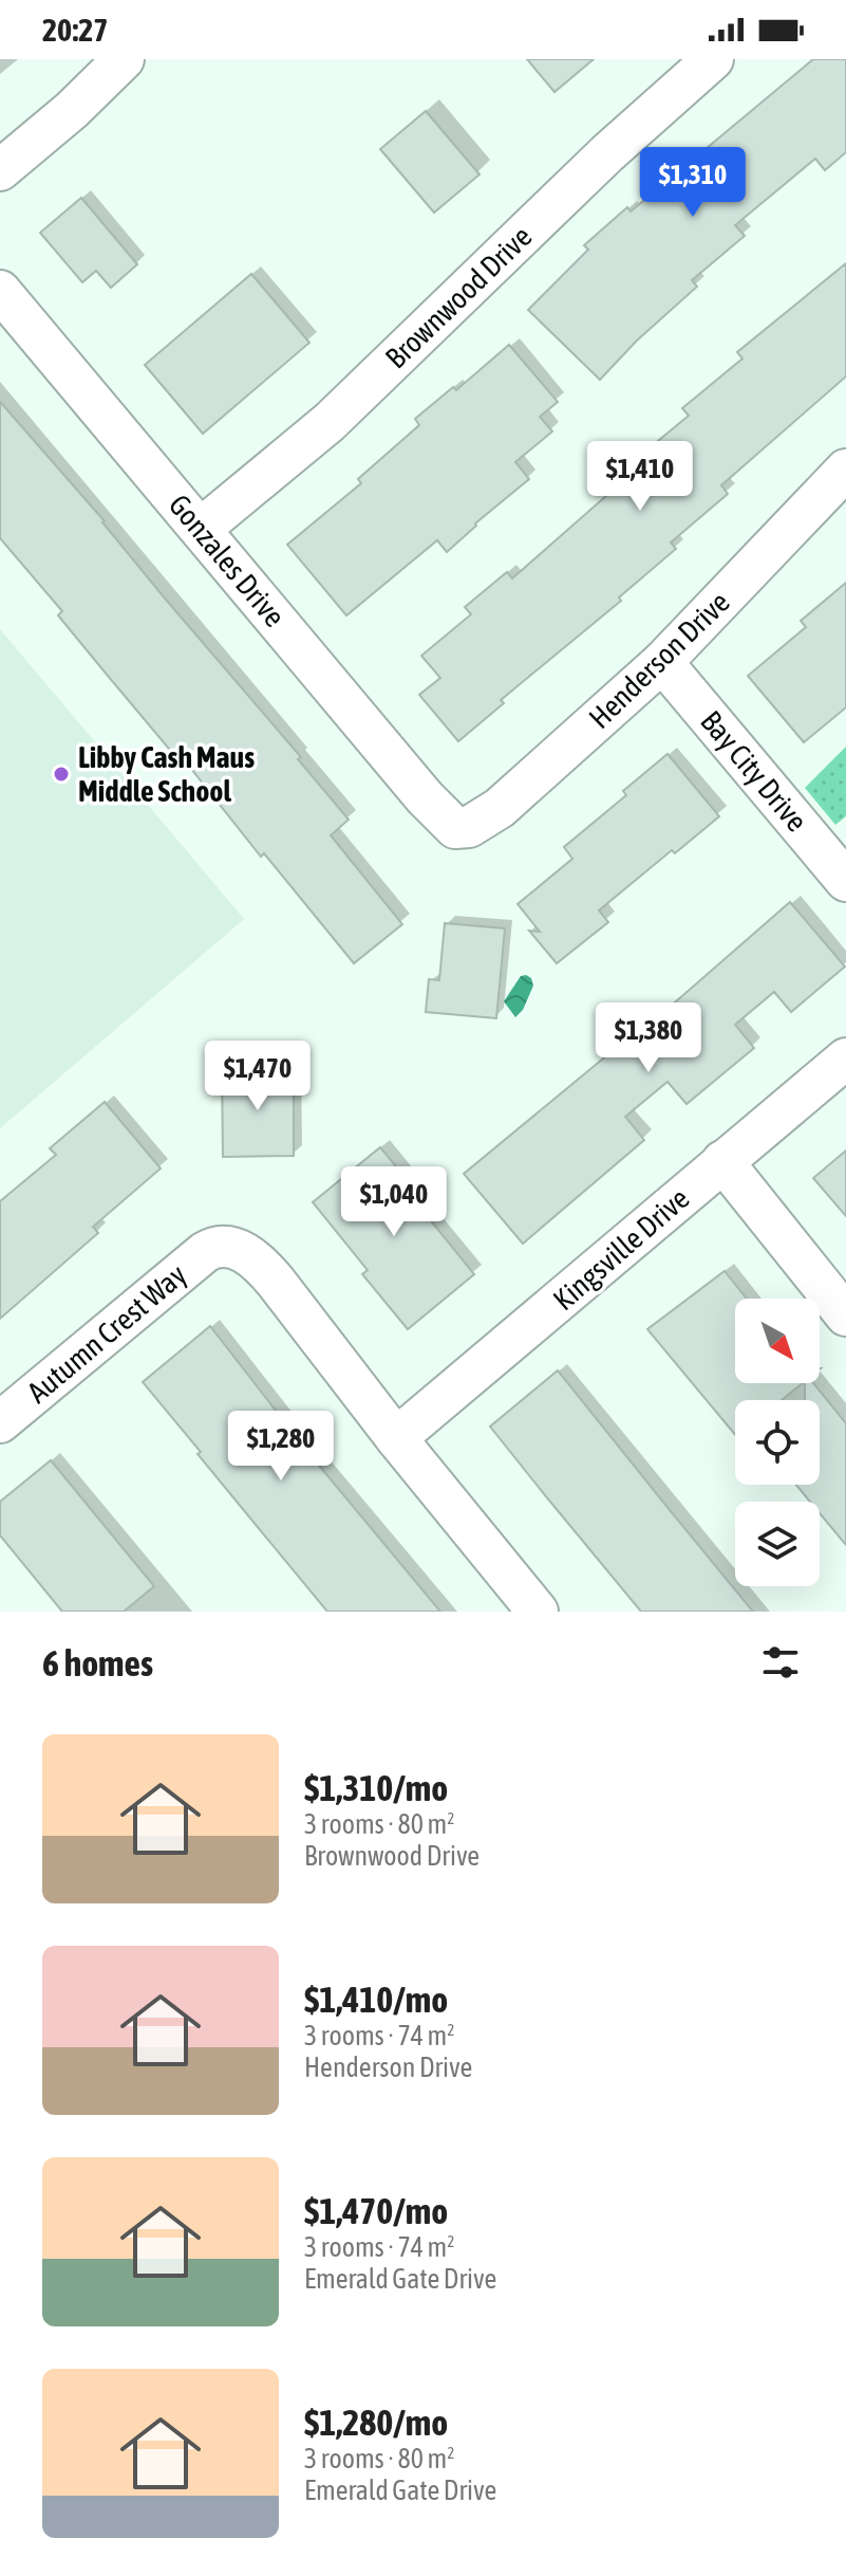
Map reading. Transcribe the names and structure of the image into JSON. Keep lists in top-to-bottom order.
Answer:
{
  "streets": {
    "street": [
      "Brownwood Drive",
      "Gonzales Drive",
      "Henderson Drive",
      "Bay City Drive",
      "Kingsville Drive",
      "Autumn Crest Way"
    ]
  },
  "crossings": [
    ["Brownwood Drive", "Gonzales Drive"],
    ["Gonzales Drive", "Henderson Drive"],
    ["Henderson Drive", "Bay City Drive"],
    ["Kingsville Drive", "Autumn Crest Way"]
  ],
  "places": ["Libby Cash Maus Middle School"],
  "north": "bottom right",
  "page": {
    "status": "20:27",
    "price": [
      "$1,310",
      "$1,410",
      "$1,380",
      "$1,470",
      "$1,040",
      "$1,280"
    ],
    "heading": "6 homes",
    "list": [
      {
        "name": "$1,310/mo",
        "note": "3 rooms · 80 m² · Brownwood Drive"
      },
      {
        "name": "$1,410/mo",
        "note": "3 rooms · 74 m² · Henderson Drive"
      },
      {
        "name": "$1,470/mo",
        "note": "3 rooms · 74 m² · Emerald Gate Drive"
      },
      {
        "name": "$1,280/mo",
        "note": "3 rooms · 80 m² · Emerald Gate Drive"
      }
    ]
  }
}
